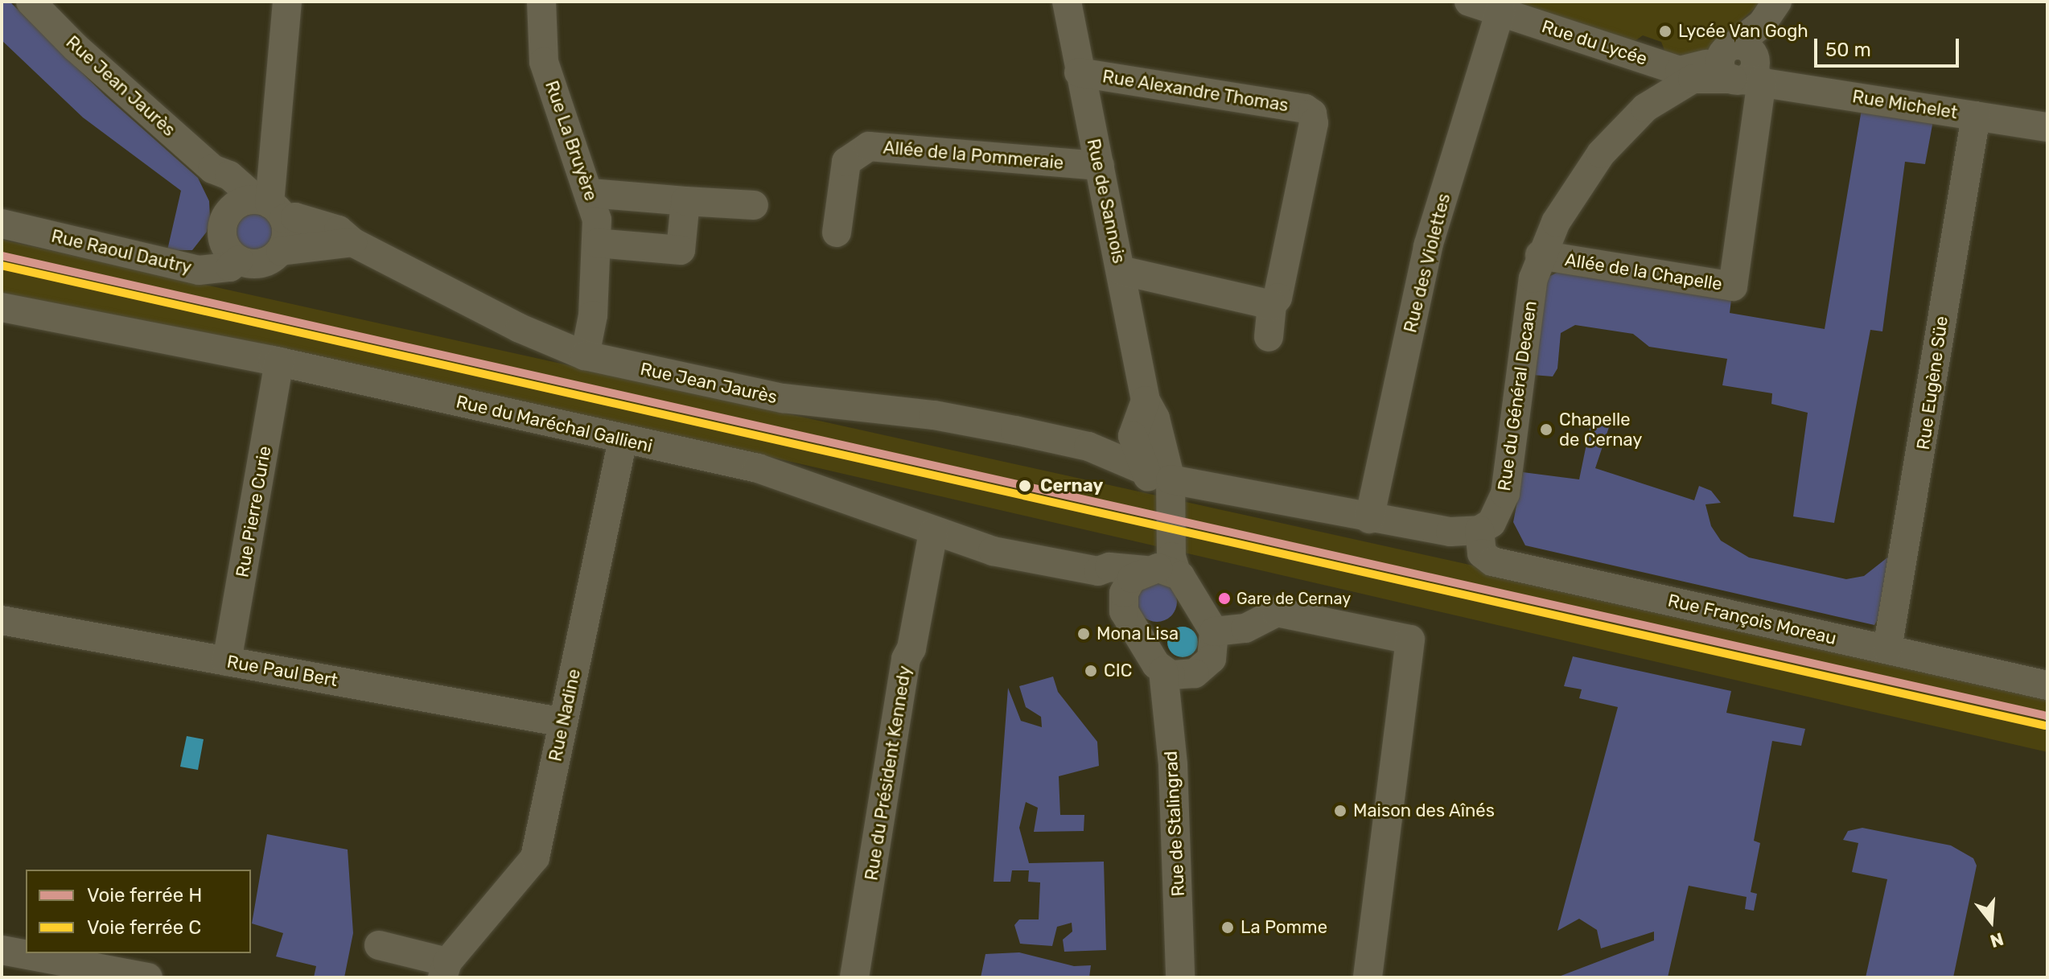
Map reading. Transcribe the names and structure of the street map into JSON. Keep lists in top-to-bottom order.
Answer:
{
  "streets": {
    "street": [
      "Rue du Lycée",
      "Rue Jean Jaurès",
      "Rue Alexandre Thomas",
      "Rue Michelet",
      "Rue La Bruyère",
      "Allée de la Pommeraie",
      "Rue de Sannois",
      "Rue Raoul Dautry",
      "Rue des Violettes",
      "Allée de la Chapelle",
      "Rue Eugène Süe",
      "Rue du Général Decaen",
      "Rue du Maréchal Gallieni",
      "Rue Pierre Curie",
      "Rue François Moreau",
      "Rue Paul Bert",
      "Rue Nadine",
      "Rue du Président Kennedy",
      "Rue de Stalingrad"
    ]
  },
  "crossings": [
    ["Rue du Lycée", "Rue Michelet"],
    ["Rue du Lycée", "Rue des Violettes"],
    ["Rue du Lycée", "Allée de la Chapelle"],
    ["Rue du Lycée", "Rue du Général Decaen"],
    ["Rue Jean Jaurès", "Rue La Bruyère"],
    ["Rue Jean Jaurès", "Rue de Sannois"],
    ["Rue Jean Jaurès", "Rue Raoul Dautry"],
    ["Rue Alexandre Thomas", "Rue de Sannois"],
    ["Rue Michelet", "Allée de la Chapelle"],
    ["Rue Michelet", "Rue Eugène Süe"],
    ["Rue Michelet", "Rue du Général Decaen"],
    ["Allée de la Pommeraie", "Rue de Sannois"],
    ["Rue de Sannois", "Rue du Maréchal Gallieni"],
    ["Allée de la Chapelle", "Rue du Général Decaen"],
    ["Rue Eugène Süe", "Rue François Moreau"],
    ["Rue du Général Decaen", "Rue François Moreau"],
    ["Rue du Maréchal Gallieni", "Rue Pierre Curie"],
    ["Rue du Maréchal Gallieni", "Rue Nadine"],
    ["Rue du Maréchal Gallieni", "Rue du Président Kennedy"],
    ["Rue Pierre Curie", "Rue Paul Bert"],
    ["Rue Paul Bert", "Rue Nadine"]
  ],
  "places": [
    "Lycée Van Gogh",
    "Chapelle de Cernay",
    "Cernay",
    "Gare de Cernay",
    "Mona Lisa",
    "CIC",
    "Maison des Aînés",
    "La Pomme"
  ],
  "lines": ["rail line H", "rail line C"],
  "legend": ["Voie ferrée H", "Voie ferrée C"],
  "scale_bar": "50 m",
  "north": "bottom"
}
